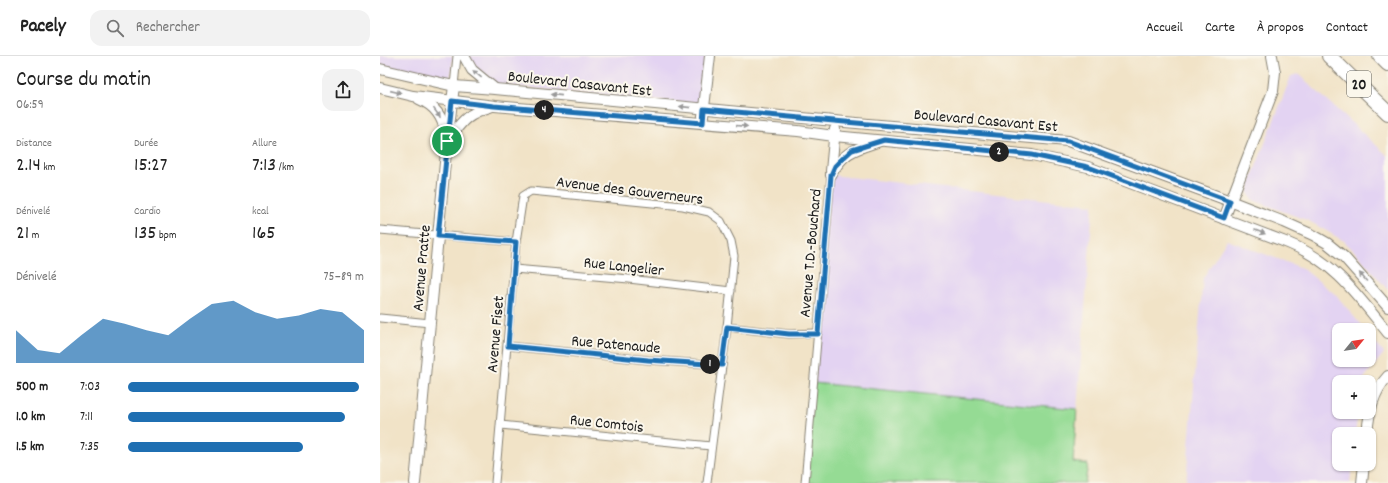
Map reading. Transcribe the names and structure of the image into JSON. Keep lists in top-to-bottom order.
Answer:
{
  "streets": {
    "highway": ["20"],
    "street": [
      "Boulevard Casavant Est",
      "Avenue des Gouverneurs",
      "Avenue T.D.-Bouchard",
      "Rue Langelier",
      "Avenue Pratte",
      "Avenue Fiset",
      "Rue Patenaude",
      "Rue Comtois"
    ]
  },
  "crossings": [
    ["Boulevard Casavant Est", "Avenue T.D.-Bouchard"],
    ["Boulevard Casavant Est", "Avenue Pratte"],
    ["Avenue des Gouverneurs", "Rue Langelier"],
    ["Avenue des Gouverneurs", "Avenue Fiset"],
    ["Avenue des Gouverneurs", "Rue Patenaude"],
    ["Avenue des Gouverneurs", "Rue Comtois"],
    ["Rue Langelier", "Avenue Fiset"],
    ["Avenue Fiset", "Rue Patenaude"],
    ["Avenue Fiset", "Rue Comtois"]
  ],
  "north": "top right",
  "page": {
    "header": "Pacely",
    "search": "Rechercher",
    "nav": [
      "Accueil",
      "Carte",
      "À propos",
      "Contact"
    ],
    "heading": ["Course du matin", "06:59"],
    "pins": ["4", "2", "1"],
    "stats": [
      ["Distance", "2.14 km"],
      ["Durée", "15:27"],
      ["Allure", "7:13 /km"],
      ["Dénivelé", "21 m"],
      ["Cardio", "135 bpm"],
      ["kcal", "165"]
    ],
    "chart": ["Dénivelé", "75–89 m"],
    "map_buttons": ["+", "−"],
    "list": [
      {
        "name": "500 m",
        "note": "7:03"
      },
      {
        "name": "1.0 km",
        "note": "7:11"
      },
      {
        "name": "1.5 km",
        "note": "7:35"
      }
    ]
  }
}
